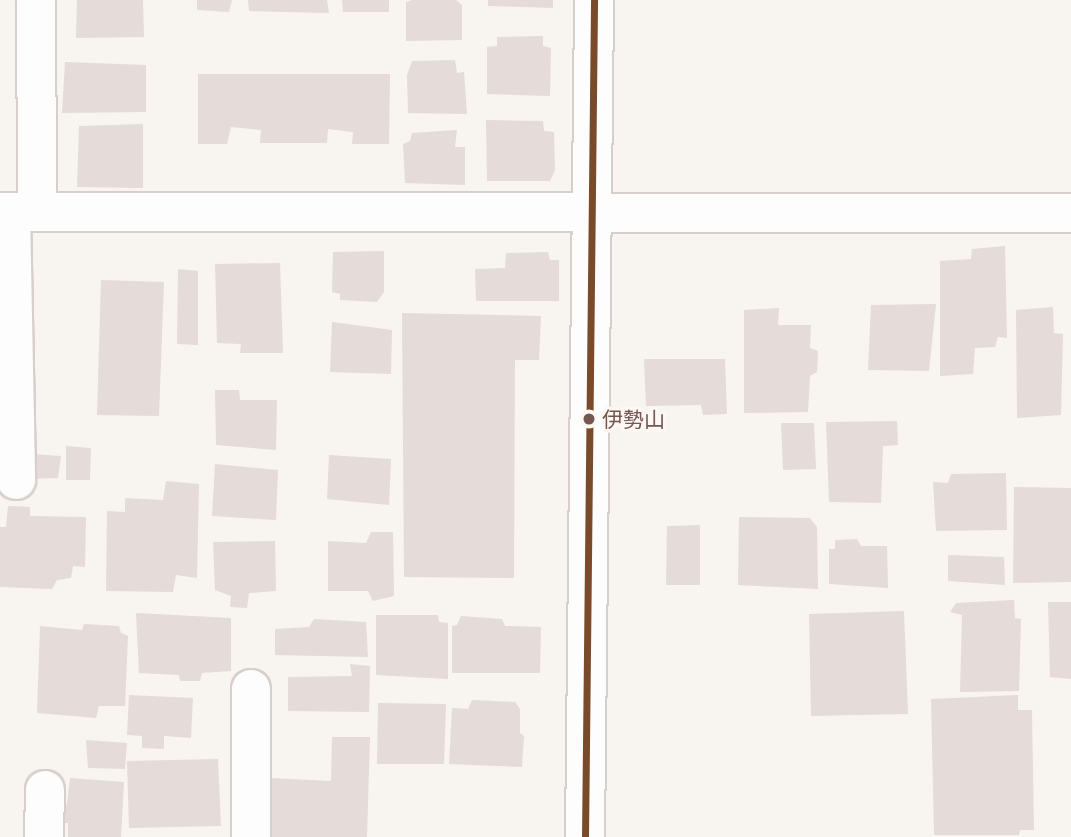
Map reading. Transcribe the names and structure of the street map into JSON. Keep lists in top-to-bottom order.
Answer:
{
  "places": ["伊勢山"]
}
